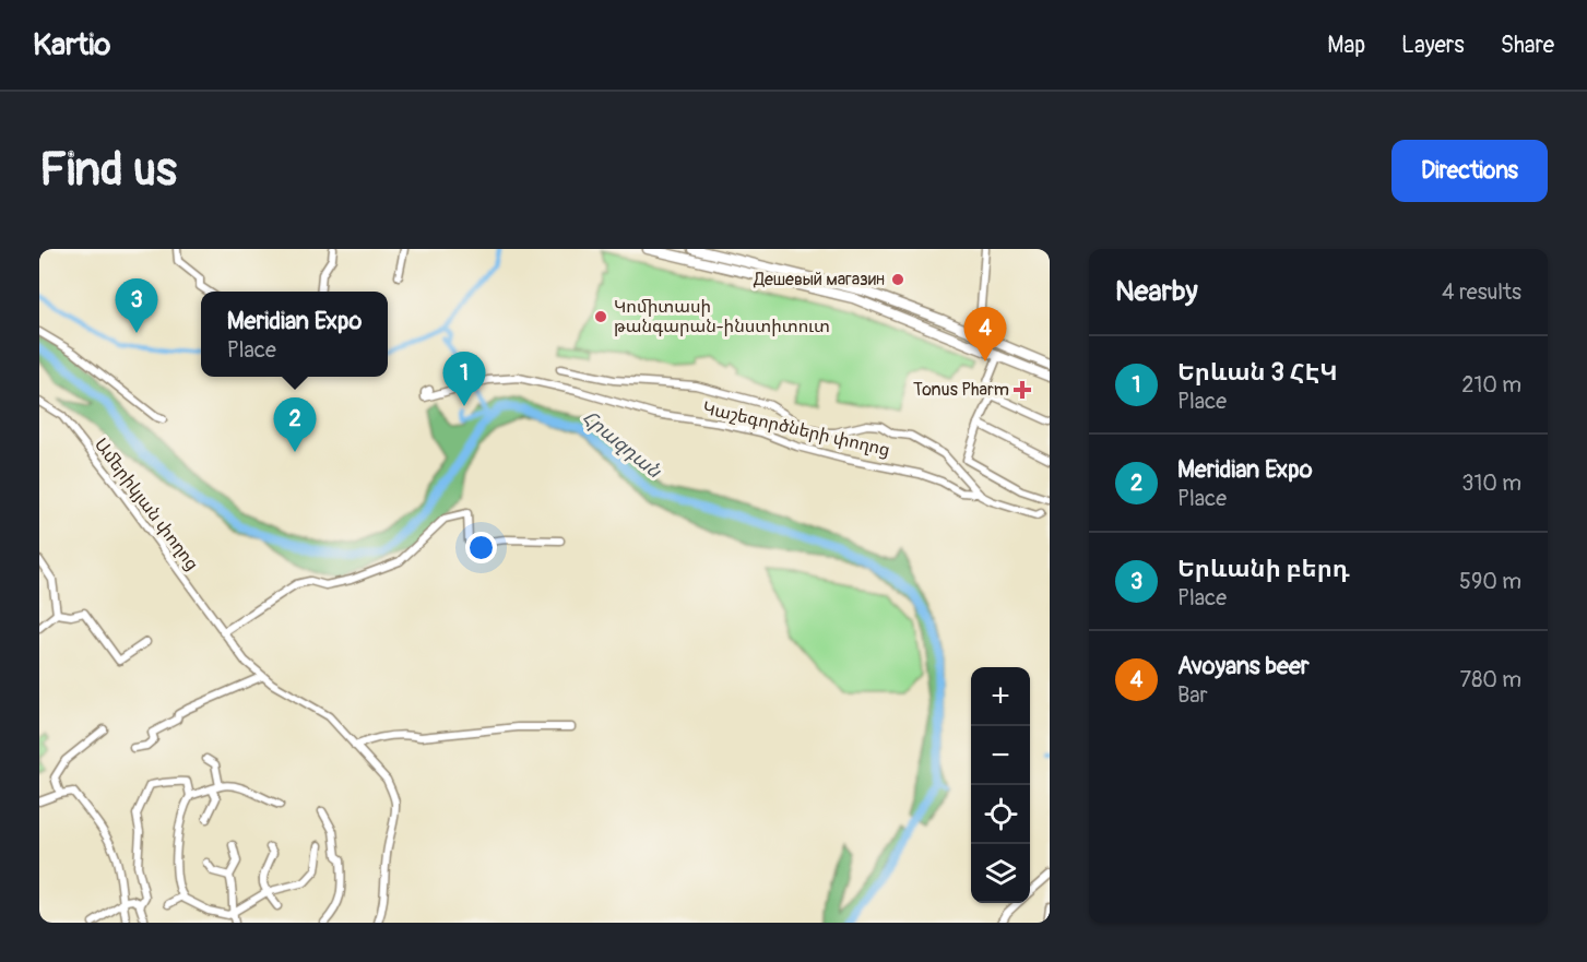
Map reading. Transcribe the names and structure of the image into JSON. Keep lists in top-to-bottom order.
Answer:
{
  "streets": {
    "street": ["Կաշեգործների փողոց", "Ամերիկյան փողոց"]
  },
  "water": ["Հրազդան"],
  "places": {
    "other": ["Дешевый магазин", "Կոմիտասի թանգարան-ինստիտուտ"],
    "health": ["Tonus Pharm"]
  },
  "page": {
    "header": "Kartio",
    "nav": ["Map", "Layers", "Share"],
    "buttons": "Directions",
    "title": "Find us",
    "heading": ["Nearby", "4 results"],
    "pins": [
      "3",
      "4",
      "1",
      "2"
    ],
    "popup": ["Meridian Expo", "Place"],
    "list": [
      {
        "mark": "1",
        "name": "Երևան 3 ՀԷԿ",
        "note": "Place",
        "value": "210 m"
      },
      {
        "mark": "2",
        "name": "Meridian Expo",
        "note": "Place",
        "value": "310 m"
      },
      {
        "mark": "3",
        "name": "Երևանի բերդ",
        "note": "Place",
        "value": "590 m"
      },
      {
        "mark": "4",
        "name": "Avoyans beer",
        "note": "Bar",
        "value": "780 m"
      }
    ],
    "map_buttons": ["+", "−"]
  }
}
